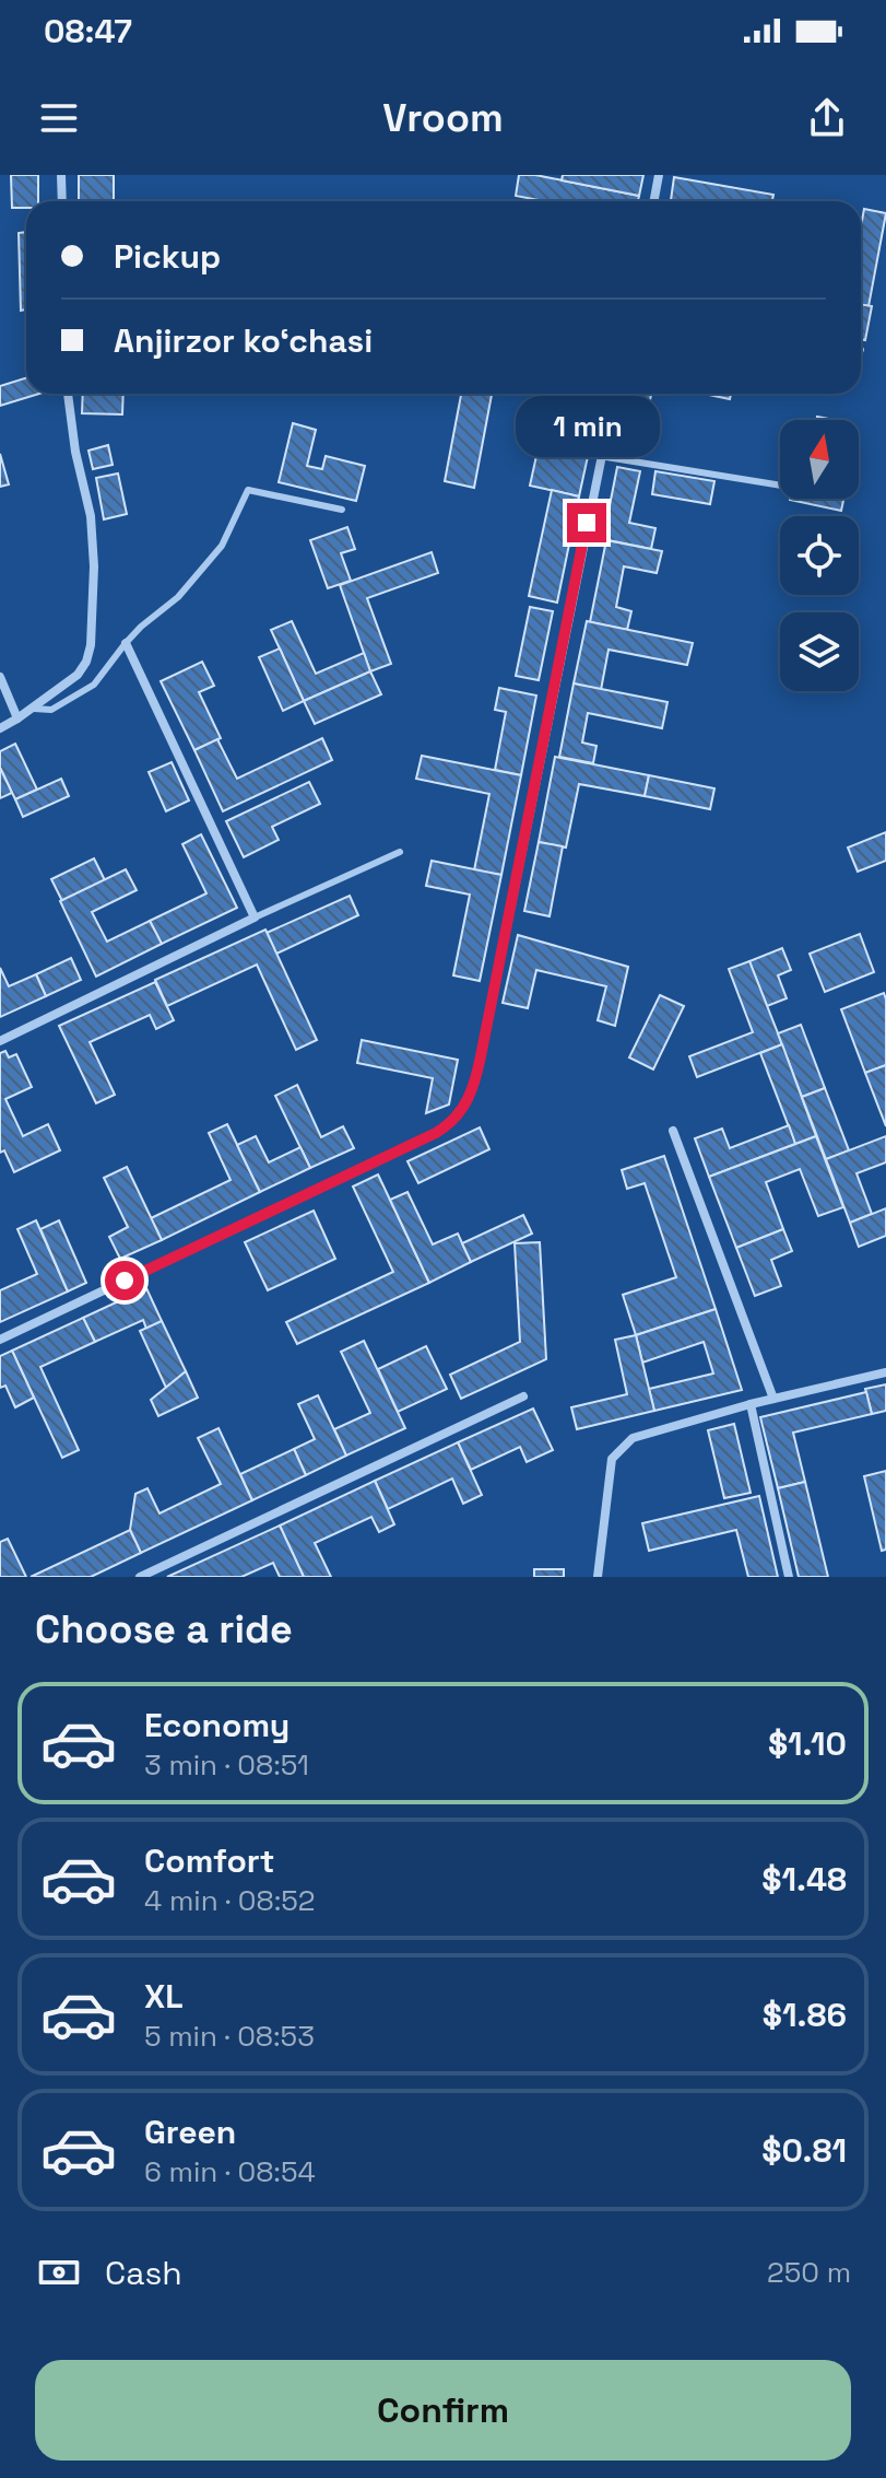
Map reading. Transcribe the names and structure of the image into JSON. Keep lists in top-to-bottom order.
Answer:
{
  "north": "top",
  "page": {
    "status": "08:47",
    "header": "Vroom",
    "banner": ["Pickup", "Anjirzor koʻchasi"],
    "bubble": "1 min",
    "heading": "Choose a ride",
    "list": [
      {
        "name": "Economy",
        "note": "3 min · 08:51",
        "value": "$1.10"
      },
      {
        "name": "Comfort",
        "note": "4 min · 08:52",
        "value": "$1.48"
      },
      {
        "name": "XL",
        "note": "5 min · 08:53",
        "value": "$1.86"
      },
      {
        "name": "Green",
        "note": "6 min · 08:54",
        "value": "$0.81"
      }
    ],
    "pay": ["Cash", "250 m"],
    "buttons": "Confirm"
  }
}
